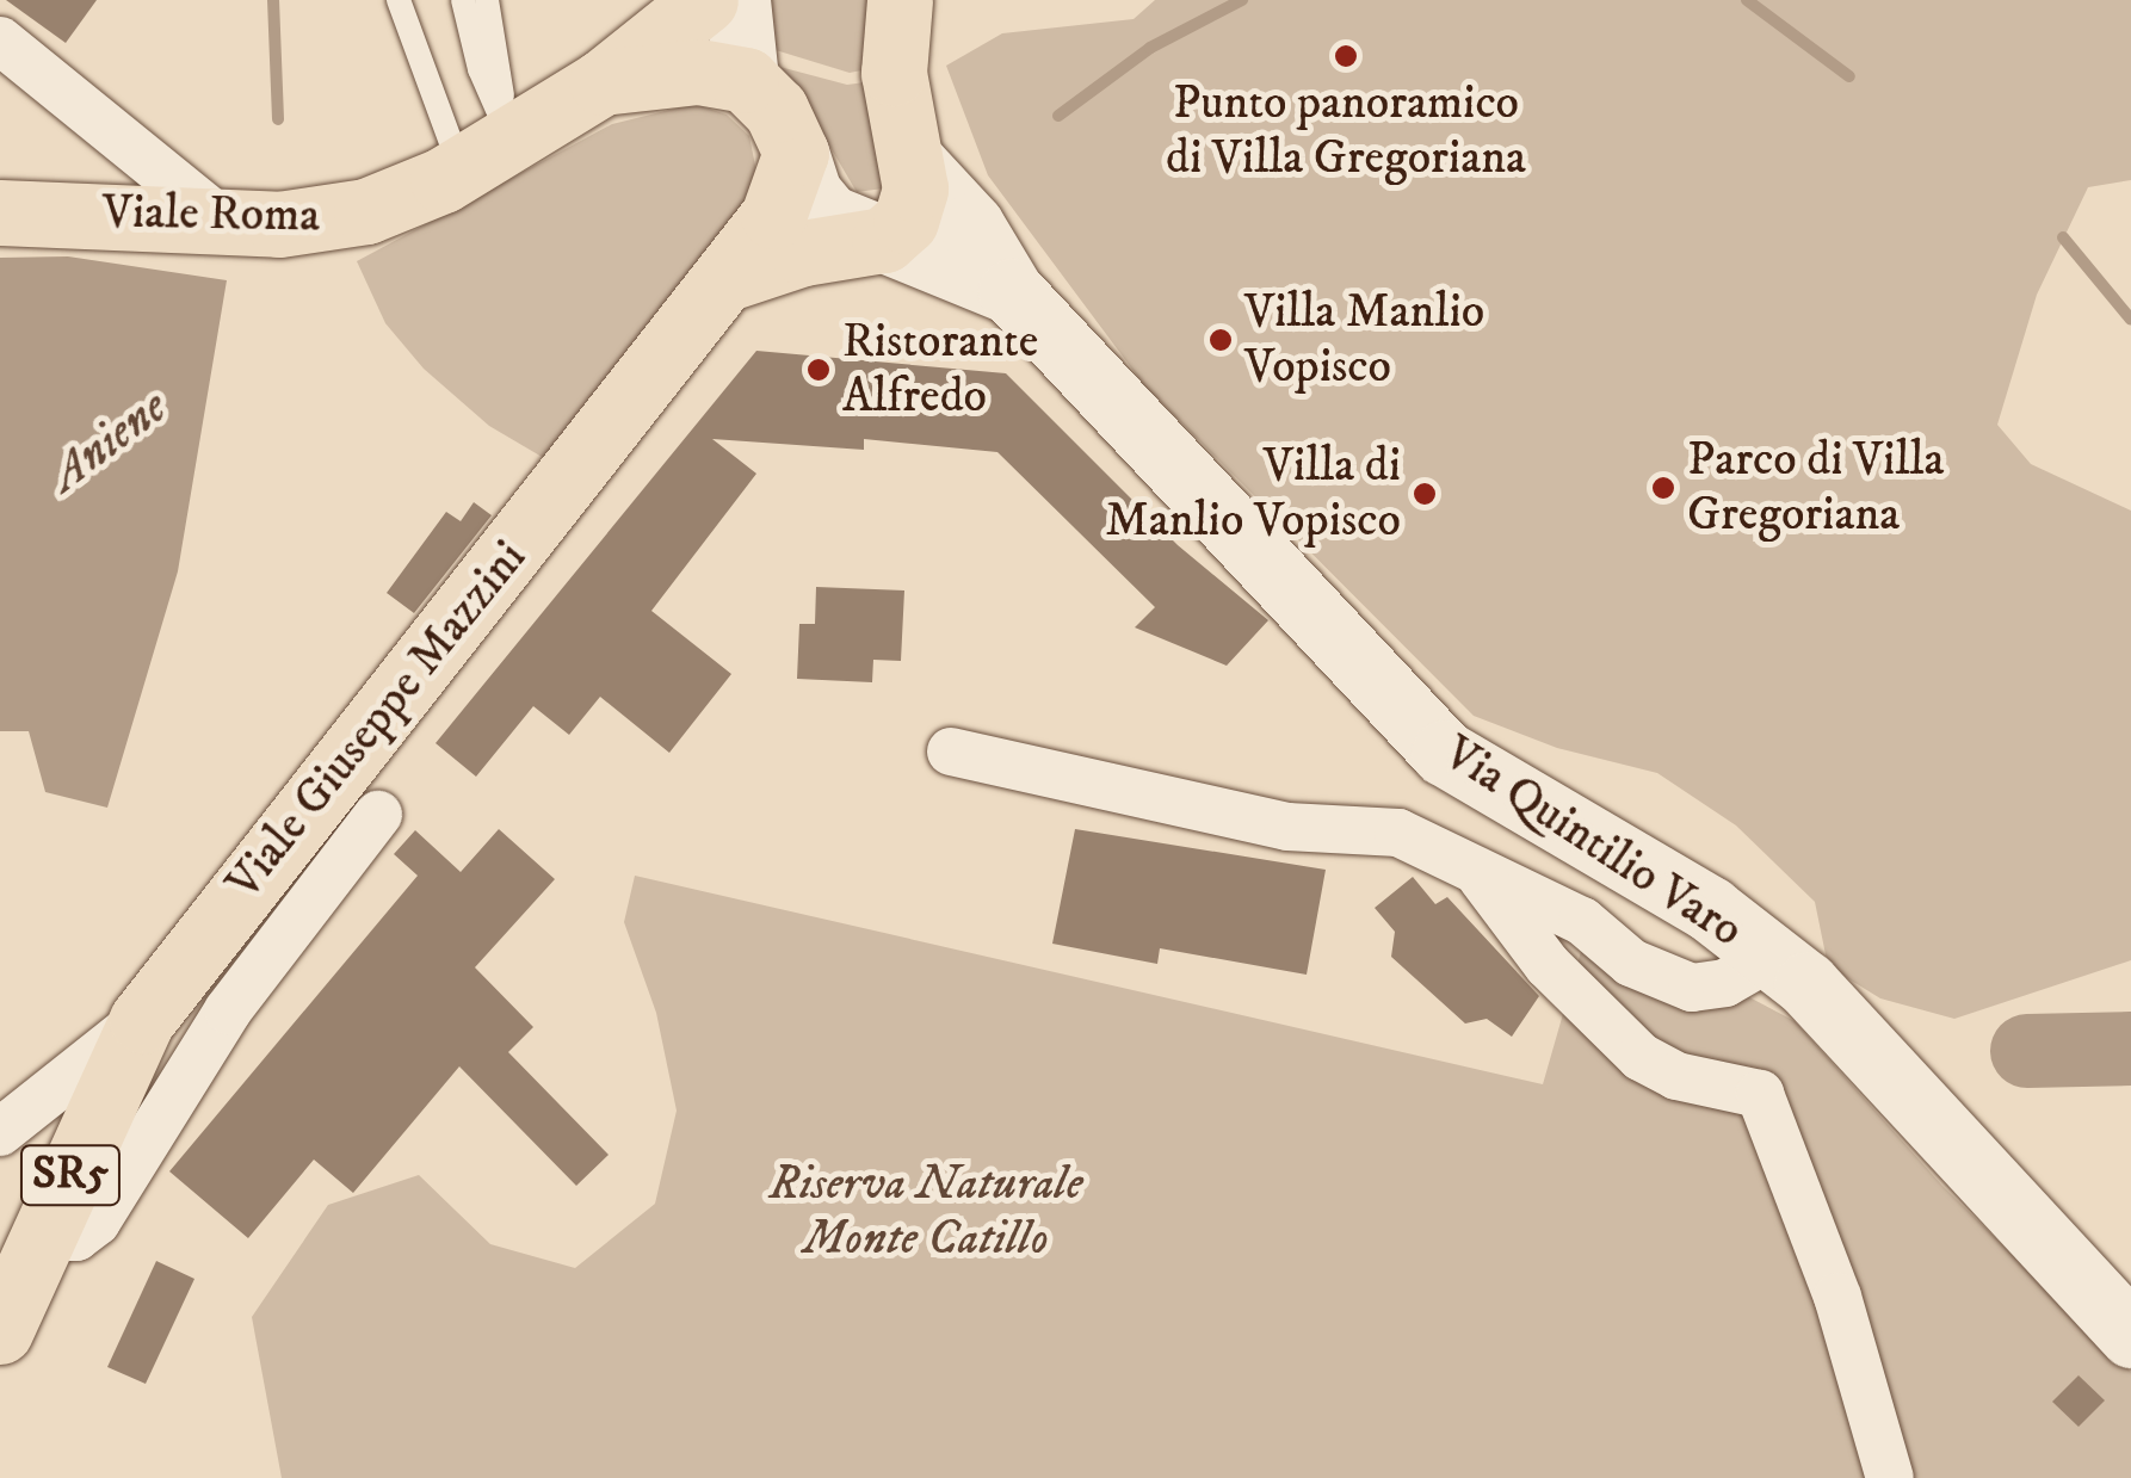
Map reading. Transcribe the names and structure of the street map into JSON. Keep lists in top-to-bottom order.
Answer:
{
  "streets": {
    "main road": [
      "Viale Roma",
      "Viale Giuseppe Mazzini",
      "Via Quintilio Varo",
      "SR5"
    ]
  },
  "crossings": [
    ["Viale Giuseppe Mazzini", "SR5"]
  ],
  "water": ["Aniene"],
  "parks": ["Riserva Naturale Monte Catillo"],
  "places": [
    "Punto panoramico di Villa Gregoriana",
    "Villa Manlio Vopisco",
    "Ristorante Alfredo",
    "Parco di Villa Gregoriana",
    "Villa di Manlio Vopisco"
  ]
}
